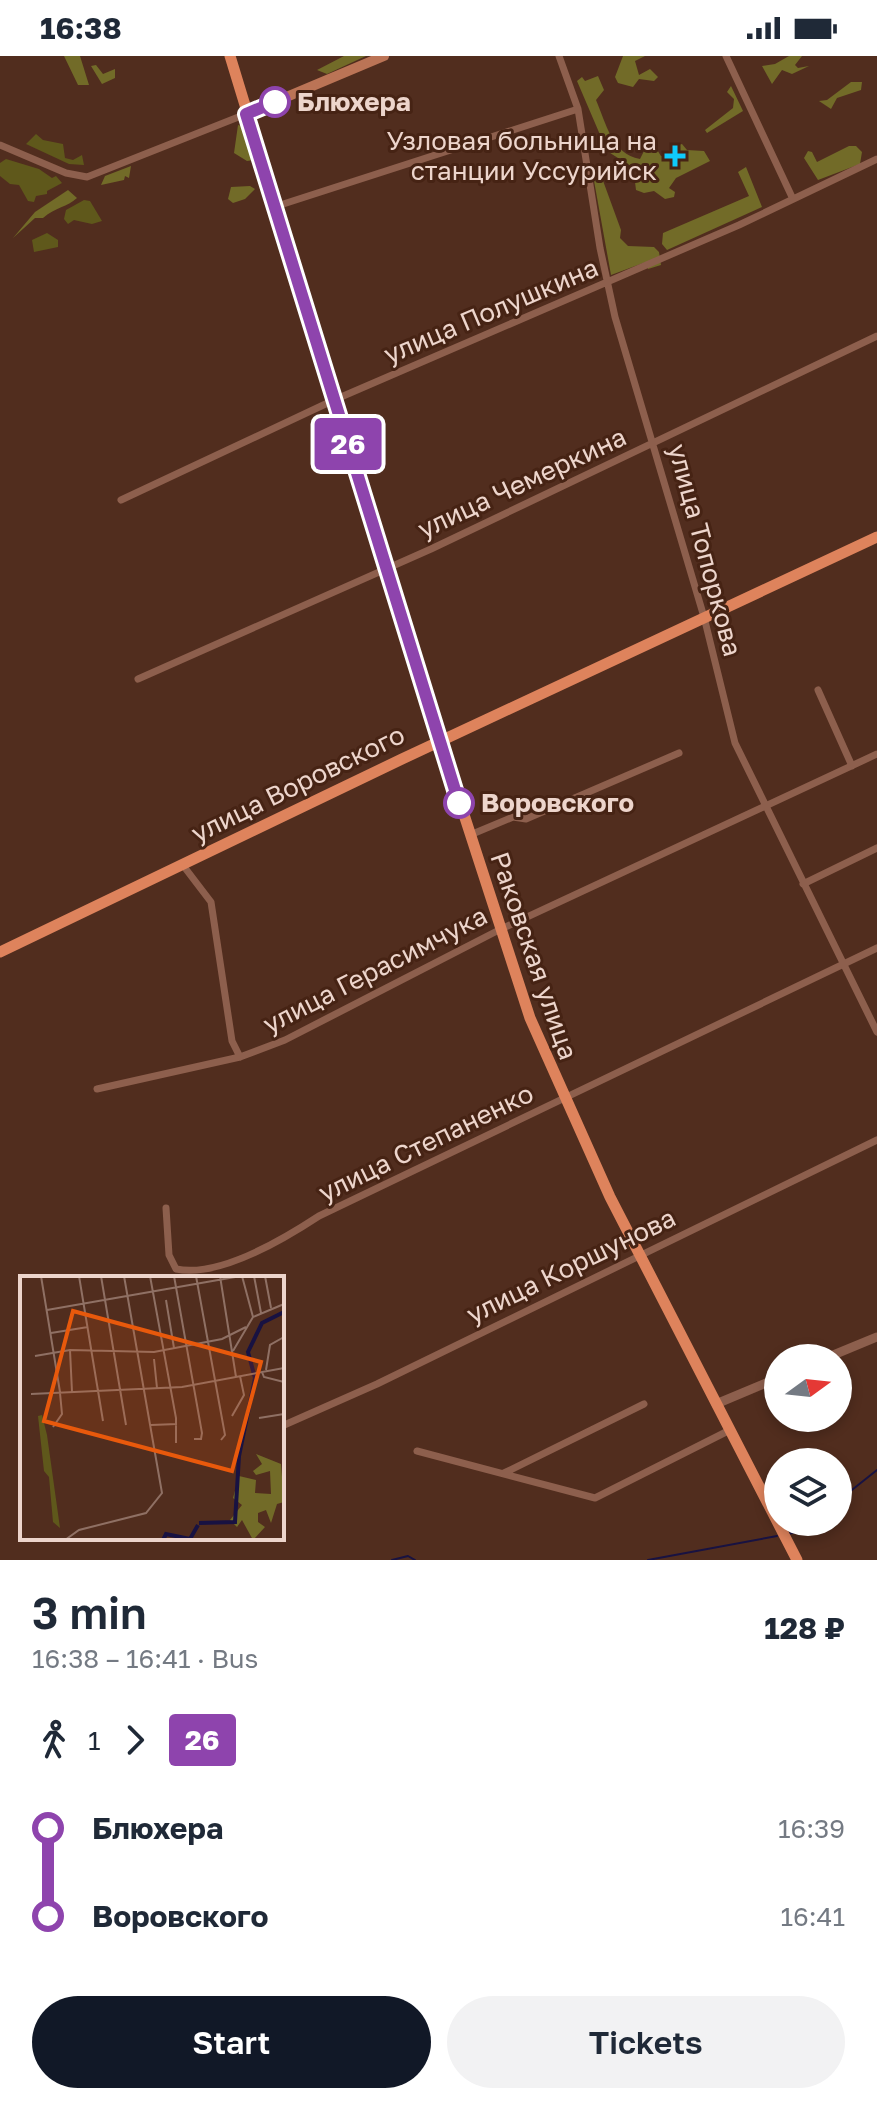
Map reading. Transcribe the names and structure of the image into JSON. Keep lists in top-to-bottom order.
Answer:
{
  "streets": {
    "main road": ["улица Воровского", "Раковская улица"],
    "street": [
      "улица Полушкина",
      "улица Чемеркина",
      "улица Топоркова",
      "улица Герасимчука",
      "улица Степаненко",
      "улица Коршунова"
    ]
  },
  "crossings": [
    ["улица Полушкина", "улица Топоркова"],
    ["улица Полушкина", "Раковская улица"],
    ["улица Чемеркина", "улица Топоркова"],
    ["улица Чемеркина", "Раковская улица"],
    ["улица Топоркова", "улица Воровского"],
    ["улица Топоркова", "улица Герасимчука"],
    ["улица Топоркова", "улица Степаненко"],
    ["улица Воровского", "Раковская улица"],
    ["Раковская улица", "улица Герасимчука"],
    ["Раковская улица", "улица Степаненко"],
    ["Раковская улица", "улица Коршунова"]
  ],
  "places": {
    "other": ["Блюхера", "Воровского"],
    "health": ["Узловая больница на станции Уссурийск"]
  },
  "lines": ["bus line 26"],
  "north": "right",
  "page": {
    "status": "16:38",
    "on_map": "26",
    "heading": ["3 min", "16:38 – 16:41 · Bus", "128 ₽"],
    "legs": ["1", "26"],
    "list": [
      {
        "name": "Блюхера",
        "value": "16:39"
      },
      {
        "name": "Воровского",
        "value": "16:41"
      }
    ],
    "buttons": ["Start", "Tickets"]
  }
}
